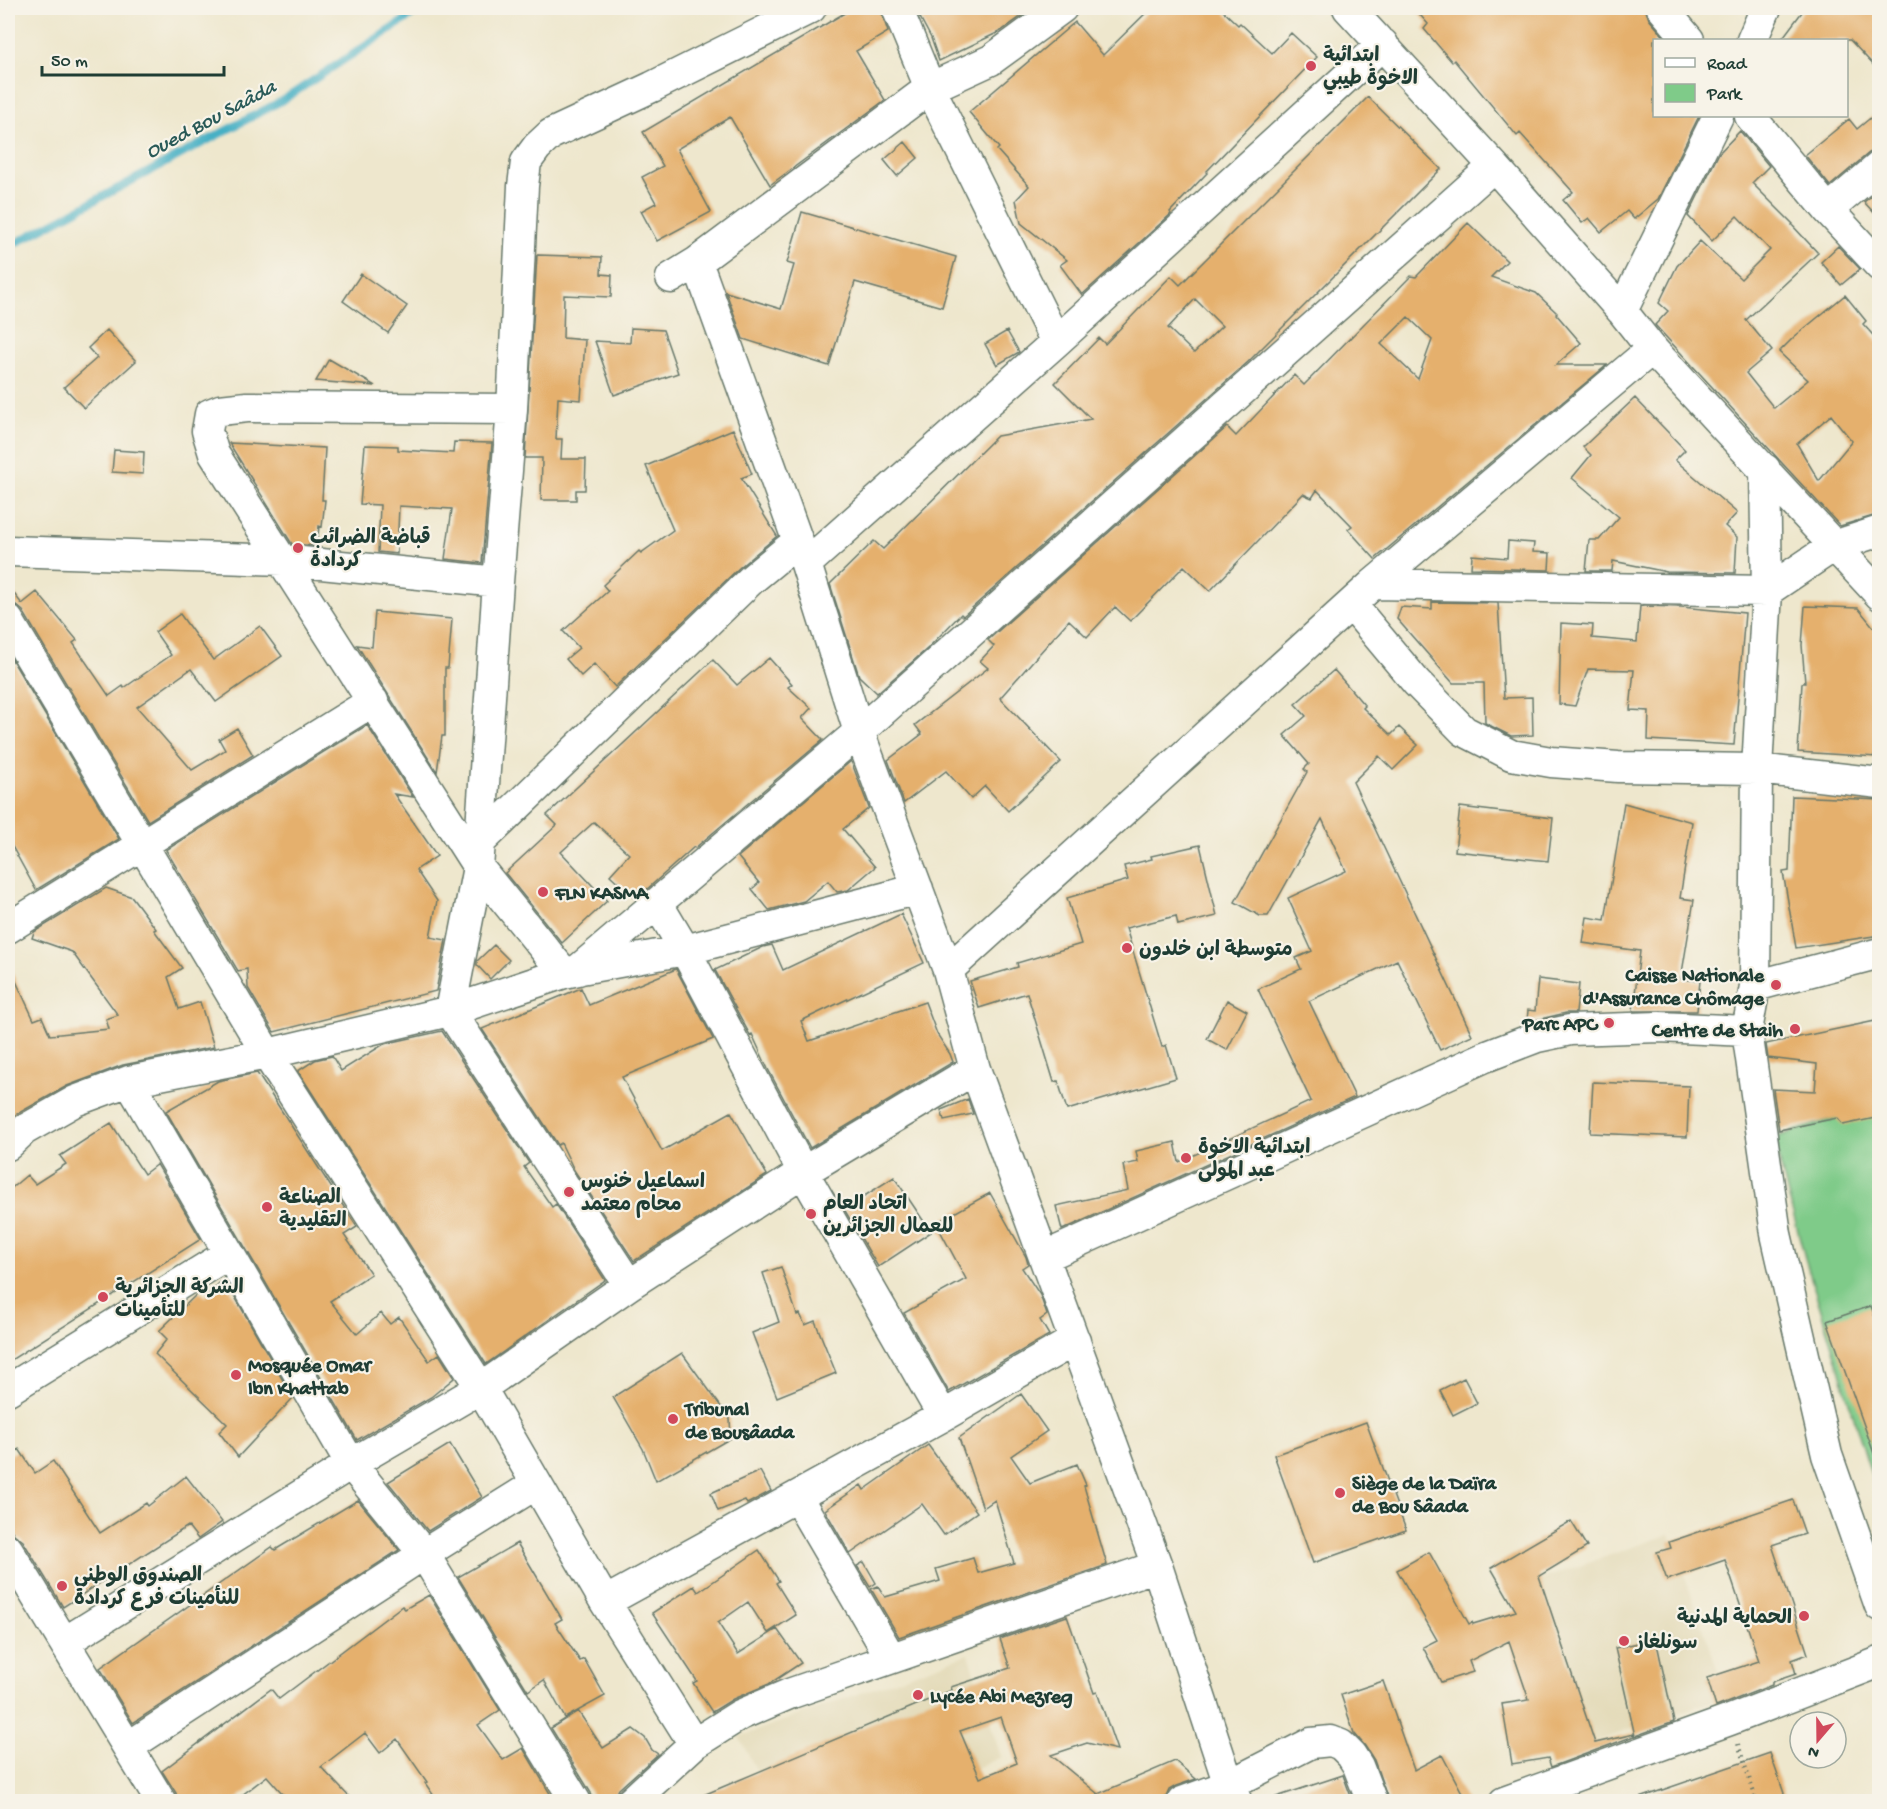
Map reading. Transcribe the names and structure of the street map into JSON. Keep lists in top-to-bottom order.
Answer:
{
  "water": ["Oued Bou Saâda"],
  "places": [
    "ابتدائية الاخوة طيبي",
    "قباضة الضرائب كردادة",
    "FLN KASMA",
    "متوسطة ابن خلدون",
    "Caisse Nationale d'Assurance Chômage",
    "Parc APC",
    "Centre de Staih",
    "ابتدائية الاخوة عبد المولى",
    "اسماعيل خنوس محام معتمد",
    "الصناعة التقليدية",
    "اتحاد العام للعمال الجزائرين",
    "الشركة الجزائرية للتأمينات",
    "Mosquée Omar Ibn Khattab",
    "Tribunal de Bousâada",
    "Siège de la Daïra de Bou Sâada",
    "الصندوق الوطني للنأمينات فرع كردادة",
    "الحماية المدنية",
    "سونلغاز",
    "Lycée Abi Mezreg"
  ],
  "legend": ["Road", "Park"],
  "scale_bar": "50 m",
  "north": "bottom"
}
